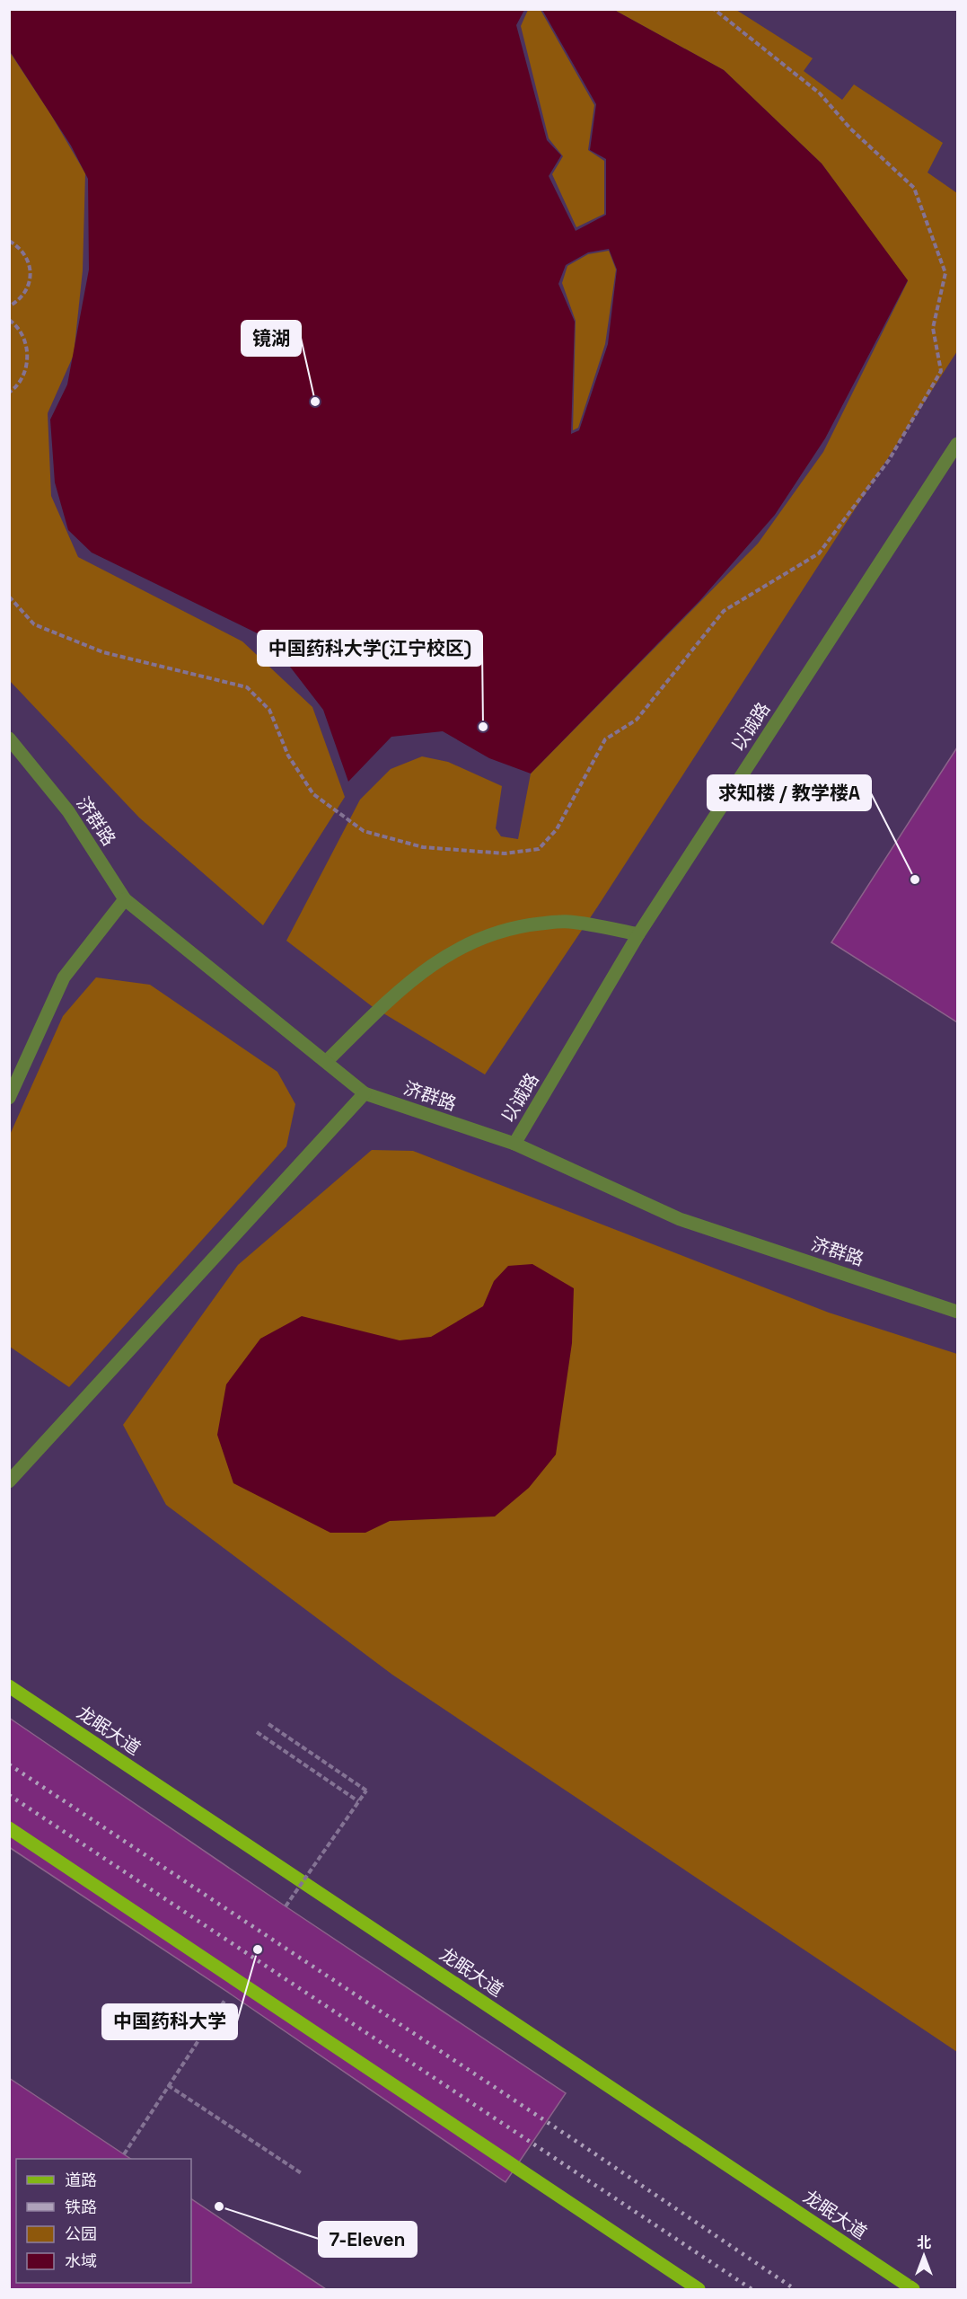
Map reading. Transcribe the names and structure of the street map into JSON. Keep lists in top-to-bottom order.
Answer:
{
  "streets": {
    "main road": ["龙眠大道"],
    "street": ["以诚路", "济群路"]
  },
  "crossings": [
    ["以诚路", "济群路"]
  ],
  "places": [
    "镜湖",
    "中国药科大学(江宁校区)",
    "求知楼 / 教学楼A",
    "中国药科大学",
    "7-Eleven"
  ],
  "legend": [
    "道路",
    "铁路",
    "公园",
    "水域"
  ],
  "north": "top"
}
